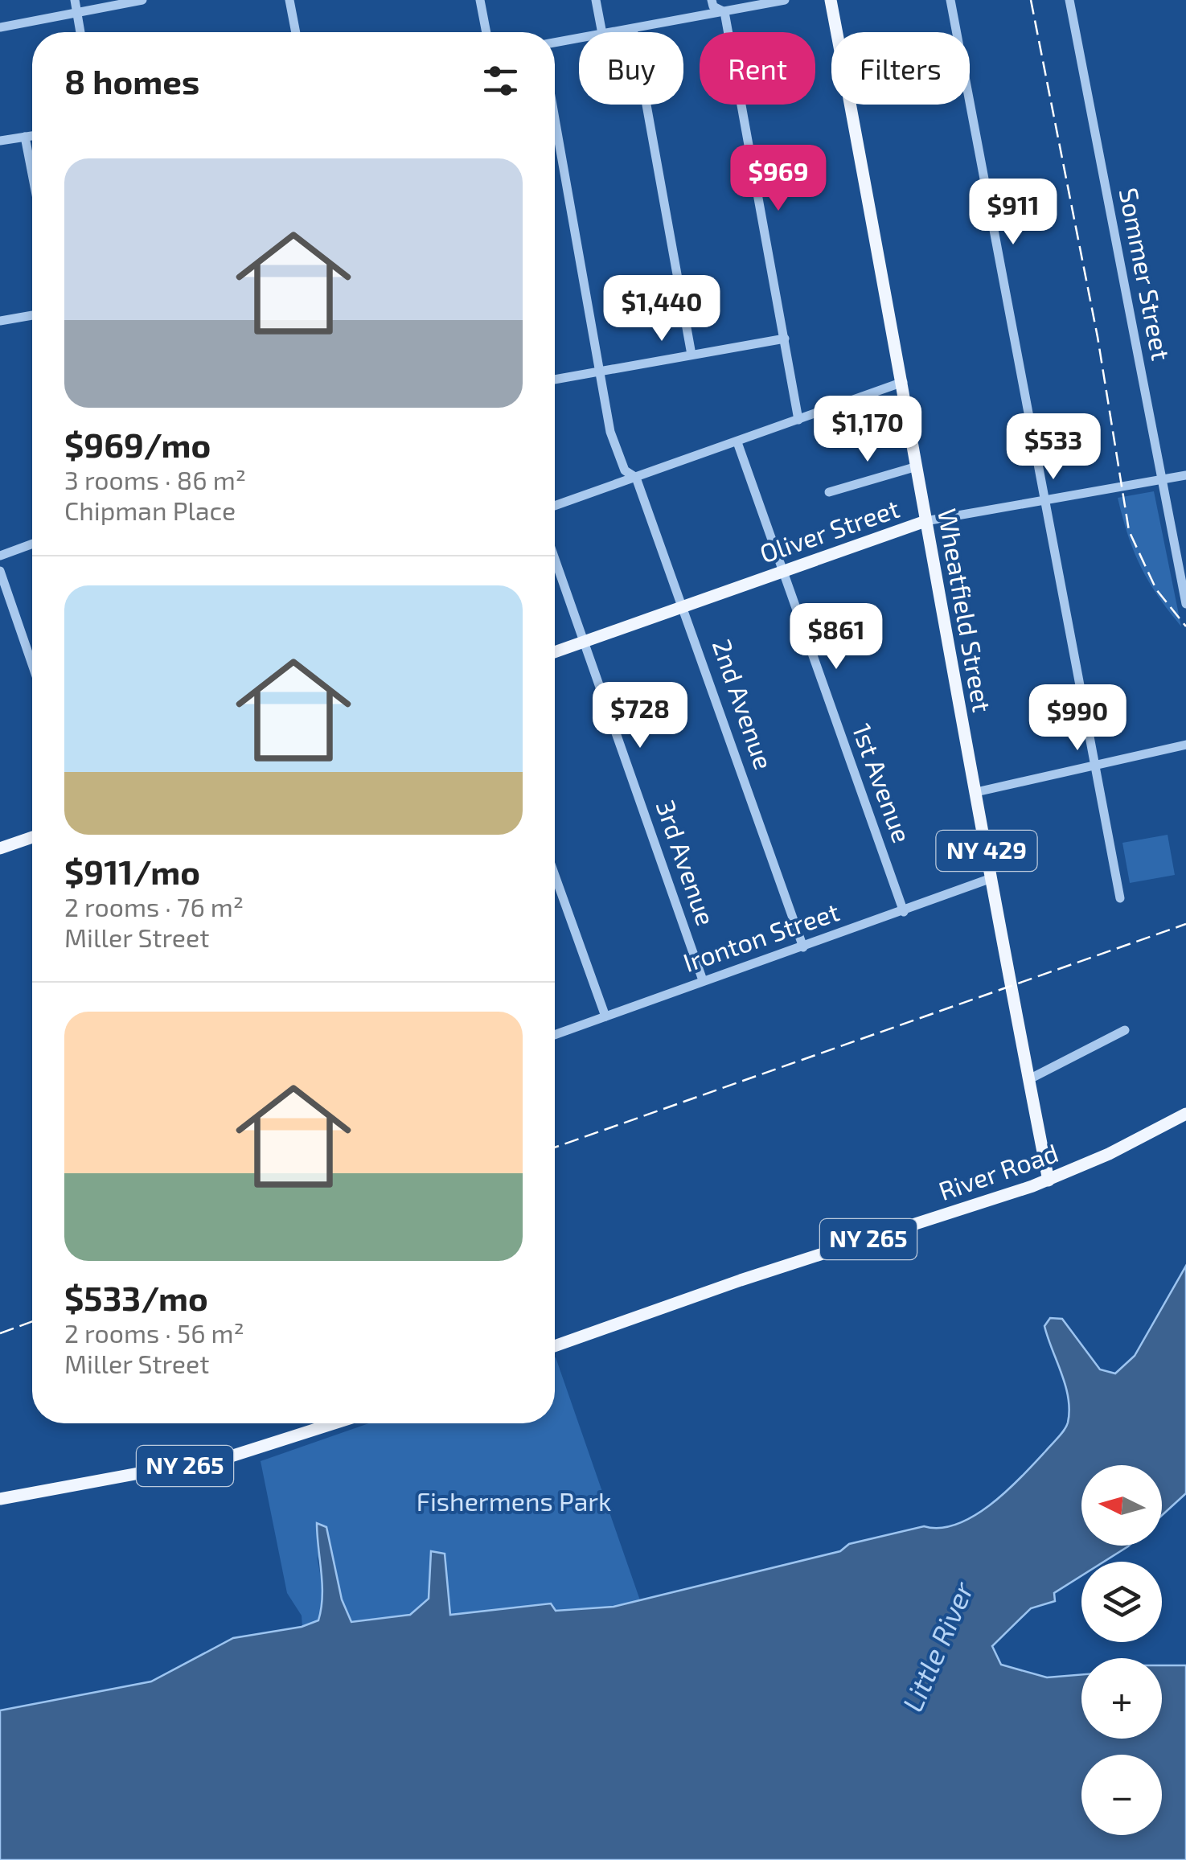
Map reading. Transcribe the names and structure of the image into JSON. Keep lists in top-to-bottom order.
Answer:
{
  "streets": {
    "main road": [
      "Oliver Street",
      "Wheatfield Street",
      "NY 429",
      "River Road",
      "NY 265"
    ],
    "street": [
      "Sommer Street",
      "2nd Avenue",
      "1st Avenue",
      "3rd Avenue",
      "Ironton Street"
    ]
  },
  "crossings": [
    ["Sommer Street", "Oliver Street"],
    ["Oliver Street", "Wheatfield Street"],
    ["Oliver Street", "2nd Avenue"],
    ["Oliver Street", "1st Avenue"],
    ["Oliver Street", "3rd Avenue"],
    ["Wheatfield Street", "Ironton Street"],
    ["Wheatfield Street", "River Road"],
    ["2nd Avenue", "Ironton Street"],
    ["1st Avenue", "Ironton Street"],
    ["3rd Avenue", "Ironton Street"]
  ],
  "water": ["Little River"],
  "parks": ["Fishermens Park"],
  "north": "left",
  "page": {
    "chip": ["Buy", "Rent", "Filters"],
    "heading": "8 homes",
    "list": [
      {
        "name": "$969/mo",
        "note": "3 rooms · 86 m² · Chipman Place"
      },
      {
        "name": "$911/mo",
        "note": "2 rooms · 76 m² · Miller Street"
      },
      {
        "name": "$533/mo",
        "note": "2 rooms · 56 m² · Miller Street"
      }
    ],
    "price": [
      "$969",
      "$911",
      "$1,440",
      "$1,170",
      "$533",
      "$861",
      "$728",
      "$990"
    ],
    "map_buttons": ["+", "−"]
  }
}
